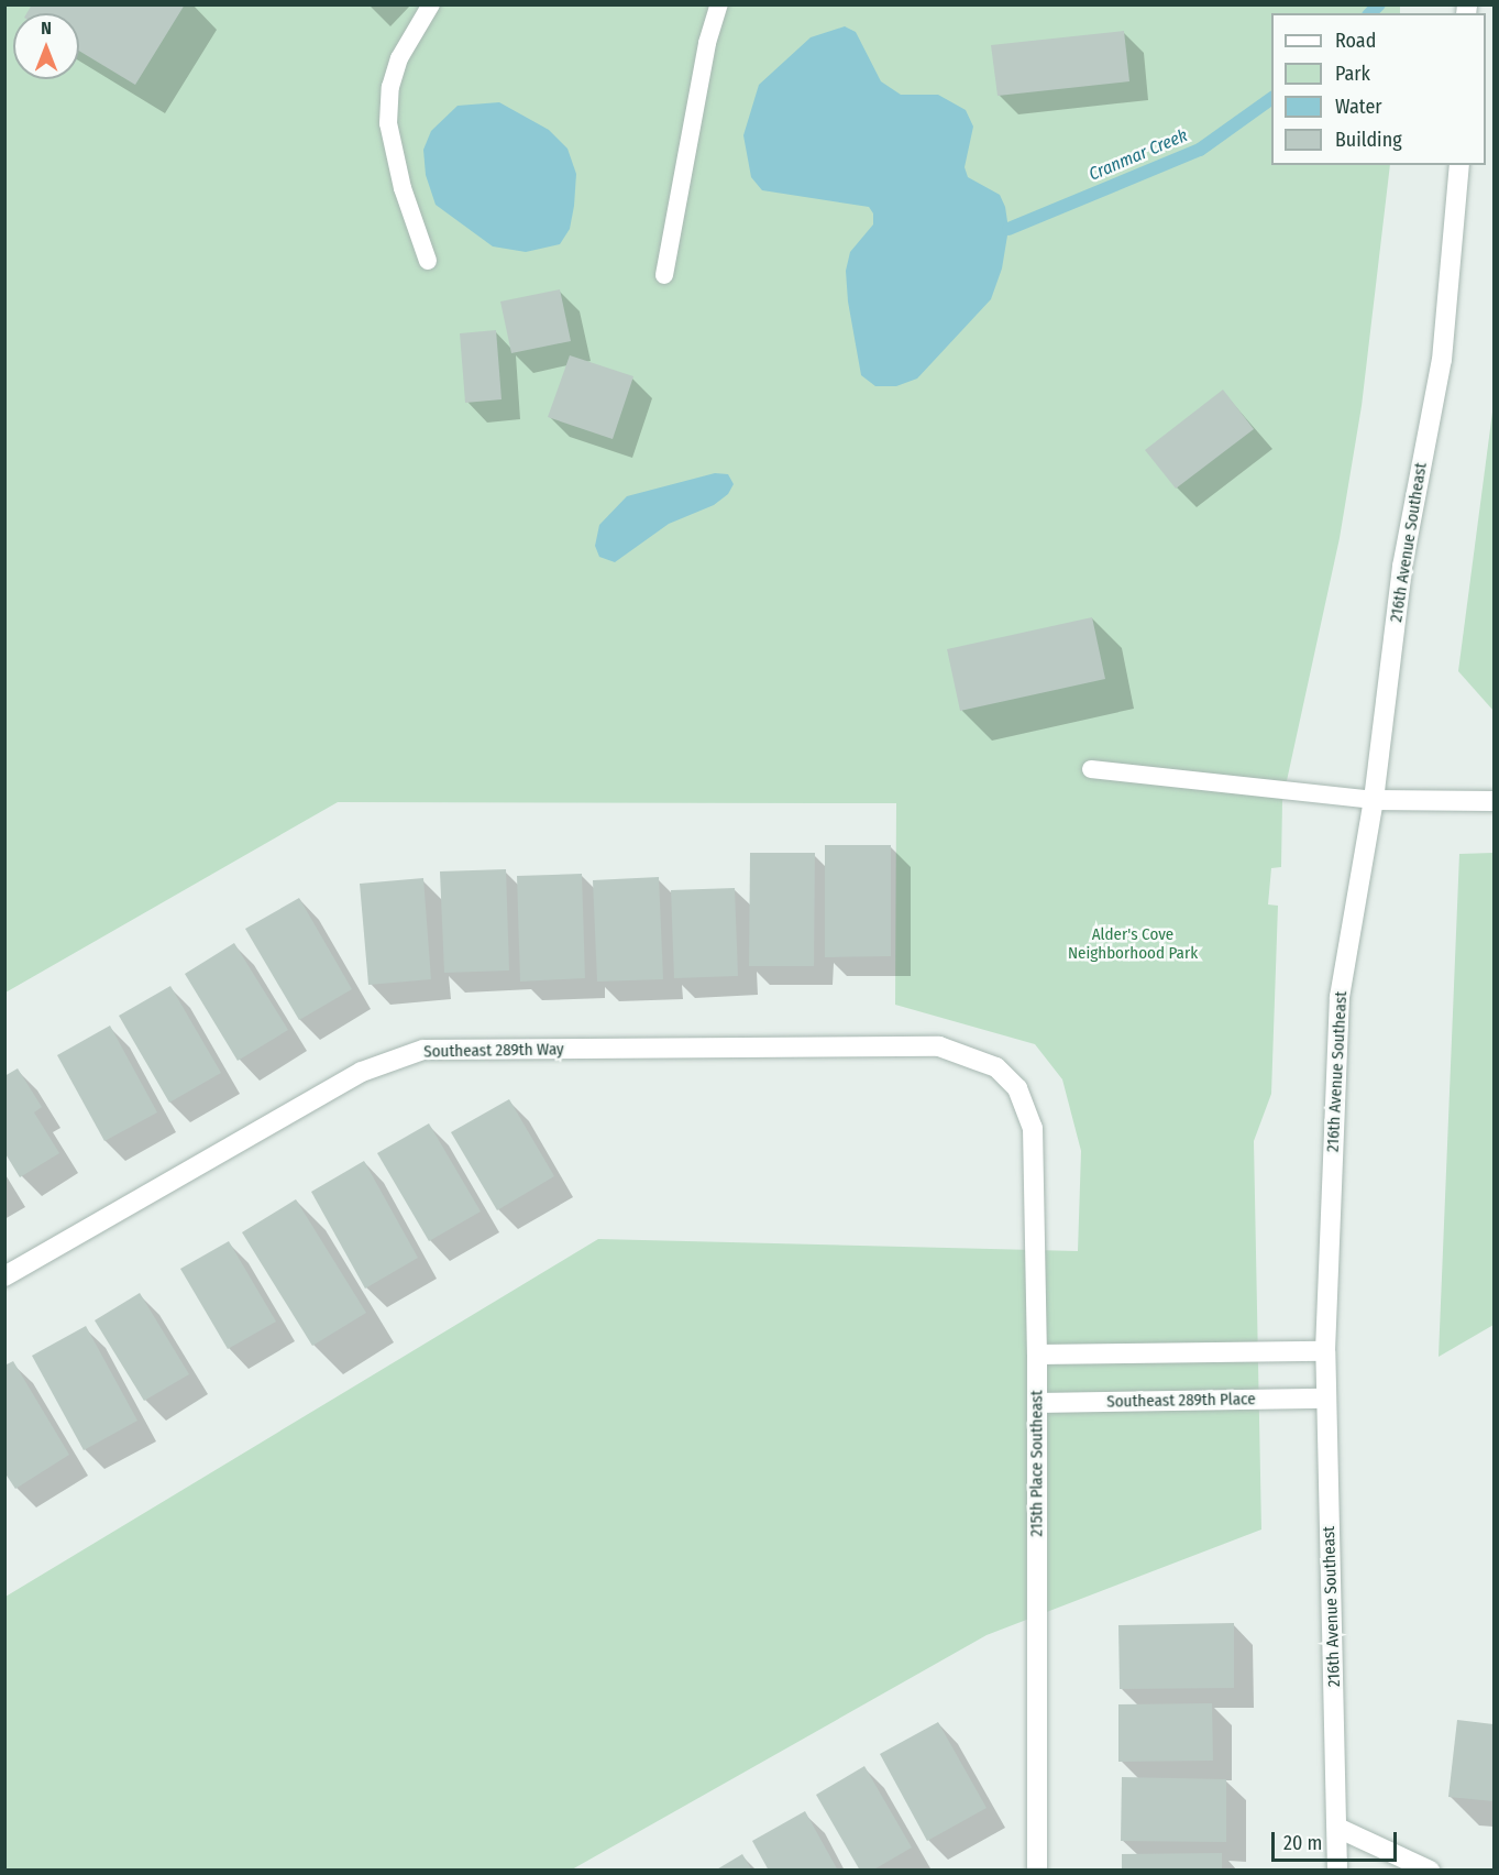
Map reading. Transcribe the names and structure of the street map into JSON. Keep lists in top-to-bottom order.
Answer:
{
  "streets": {
    "street": [
      "216th Avenue Southeast",
      "Southeast 289th Way",
      "Southeast 289th Place",
      "215th Place Southeast"
    ]
  },
  "crossings": [
    ["216th Avenue Southeast", "Southeast 289th Place"],
    ["Southeast 289th Way", "215th Place Southeast"],
    ["Southeast 289th Place", "215th Place Southeast"]
  ],
  "water": ["Cranmar Creek"],
  "parks": ["Alder's Cove Neighborhood Park"],
  "legend": [
    "Road",
    "Park",
    "Water",
    "Building"
  ],
  "scale_bar": "20 m",
  "north": "top"
}
